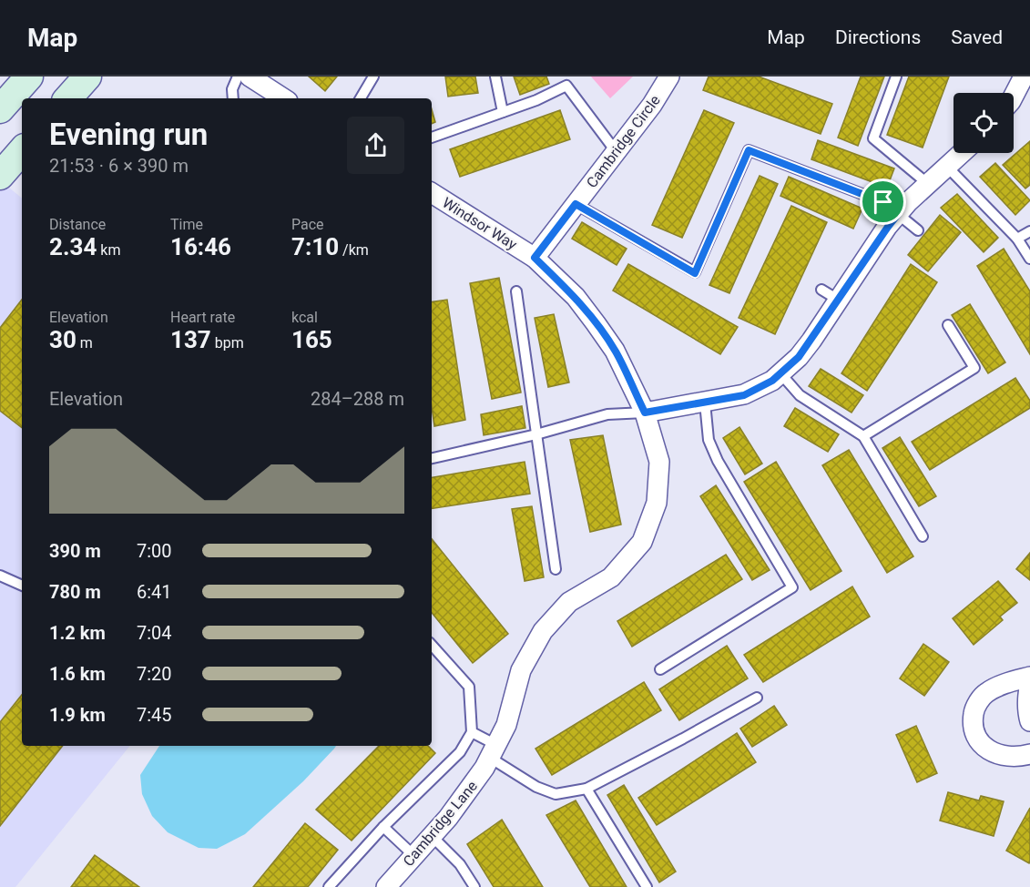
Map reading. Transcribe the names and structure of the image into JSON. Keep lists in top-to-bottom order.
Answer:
{
  "streets": {
    "street": ["Cambridge Circle", "Windsor Way", "Cambridge Lane"]
  },
  "crossings": [
    ["Cambridge Circle", "Windsor Way"],
    ["Windsor Way", "Cambridge Lane"]
  ],
  "page": {
    "header": "Map",
    "nav": ["Map", "Directions", "Saved"],
    "heading": ["Evening run", "21:53 · 6 × 390 m"],
    "stats": [
      ["Distance", "2.34 km"],
      ["Time", "16:46"],
      ["Pace", "7:10 /km"],
      ["Elevation", "30 m"],
      ["Heart rate", "137 bpm"],
      ["kcal", "165"]
    ],
    "chart": ["Elevation", "284–288 m"],
    "list": [
      {
        "name": "390 m",
        "note": "7:00"
      },
      {
        "name": "780 m",
        "note": "6:41"
      },
      {
        "name": "1.2 km",
        "note": "7:04"
      },
      {
        "name": "1.6 km",
        "note": "7:20"
      },
      {
        "name": "1.9 km",
        "note": "7:45"
      }
    ]
  }
}
